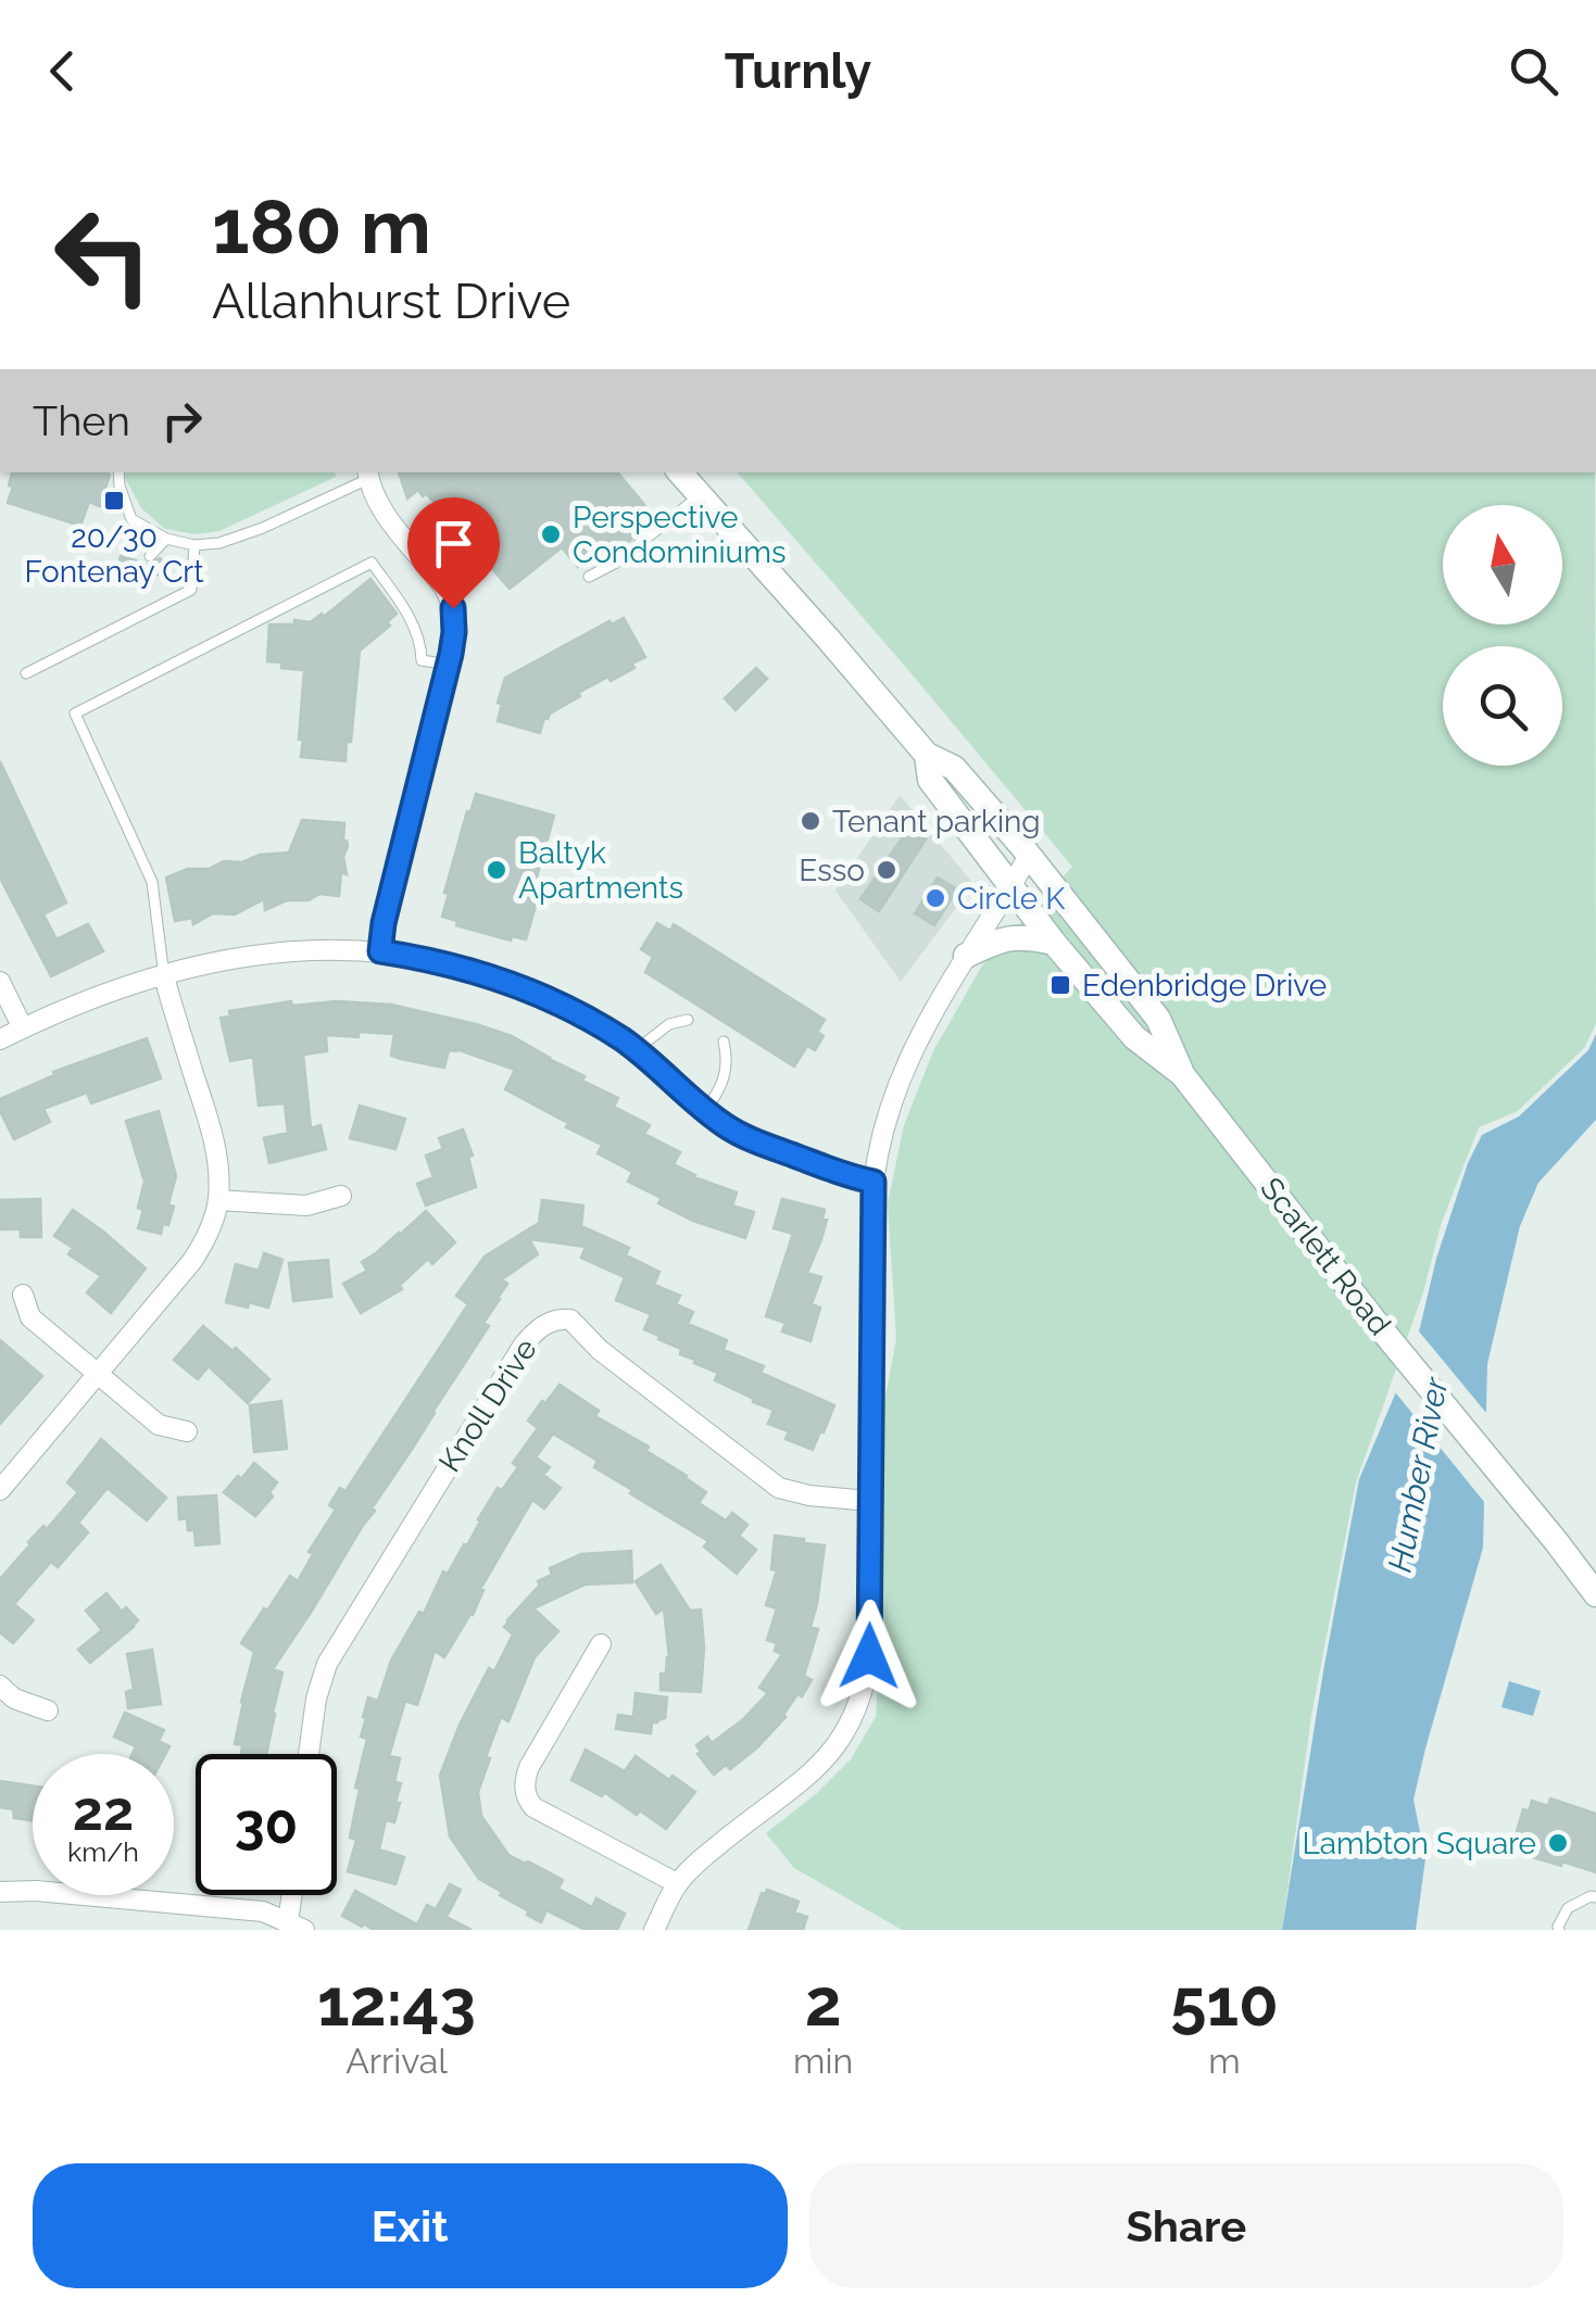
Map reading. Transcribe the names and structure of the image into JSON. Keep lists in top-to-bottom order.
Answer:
{
  "streets": {
    "main road": ["Scarlett Road"],
    "street": ["Knoll Drive"]
  },
  "water": ["Humber River"],
  "places": {
    "transit": ["20/30 Fontenay Crt", "Edenbridge Drive"],
    "other": [
      "Perspective Condominiums",
      "Tenant parking",
      "Baltyk Apartments",
      "Esso",
      "Circle K",
      "Lambton Square"
    ]
  },
  "north": "top",
  "page": {
    "header": "Turnly",
    "turn": ["180 m", "Allanhurst Drive"],
    "then": "Then",
    "speed": "22 km/h",
    "limit": "30",
    "eta": [
      "12:43",
      "Arrival",
      "2",
      "min",
      "510",
      "m"
    ],
    "buttons": ["Exit", "Share"]
  }
}
